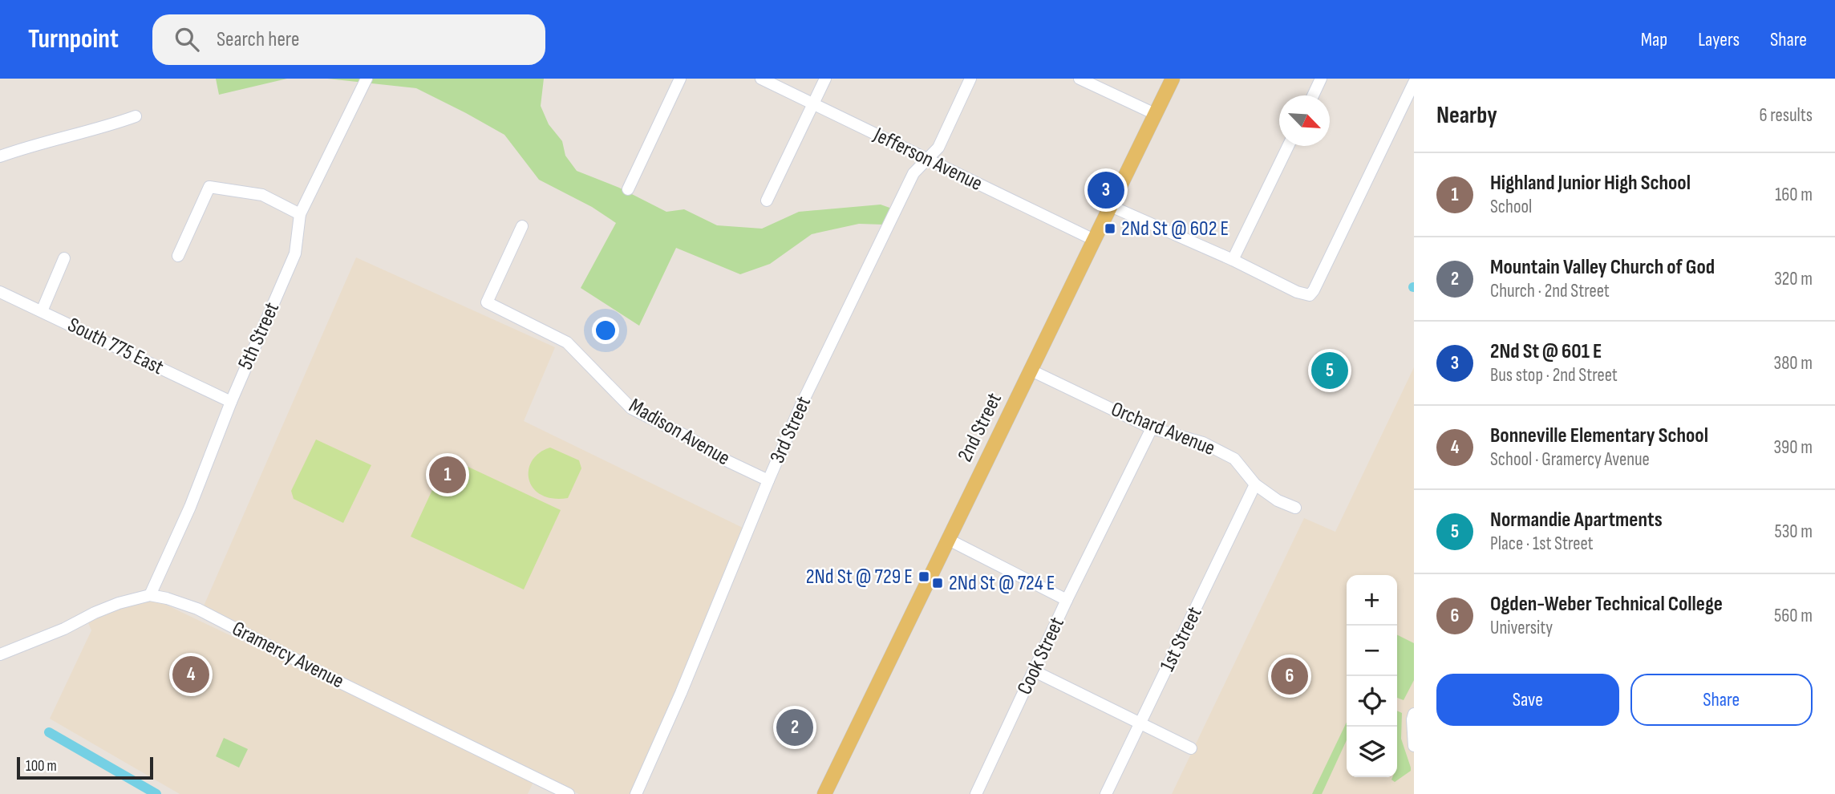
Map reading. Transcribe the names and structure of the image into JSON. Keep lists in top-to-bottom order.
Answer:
{
  "streets": {
    "main road": ["2nd Street"],
    "street": [
      "Jefferson Avenue",
      "5th Street",
      "South 775 East",
      "Orchard Avenue",
      "3rd Street",
      "Madison Avenue",
      "1st Street",
      "Gramercy Avenue",
      "Cook Street"
    ]
  },
  "crossings": [
    ["Jefferson Avenue", "2nd Street"],
    ["Jefferson Avenue", "3rd Street"],
    ["5th Street", "South 775 East"],
    ["5th Street", "Gramercy Avenue"],
    ["2nd Street", "Orchard Avenue"],
    ["Orchard Avenue", "1st Street"],
    ["Orchard Avenue", "Cook Street"],
    ["3rd Street", "Madison Avenue"]
  ],
  "places": {
    "transit": ["2Nd St @ 602 E", "2Nd St @ 729 E", "2Nd St @ 724 E"]
  },
  "scale_bar": "100 m",
  "north": "bottom right",
  "page": {
    "header": "Turnpoint",
    "search": "Search here",
    "nav": ["Map", "Layers", "Share"],
    "heading": ["Nearby", "6 results"],
    "list": [
      {
        "mark": "1",
        "name": "Highland Junior High School",
        "note": "School",
        "value": "160 m"
      },
      {
        "mark": "2",
        "name": "Mountain Valley Church of God",
        "note": "Church · 2nd Street",
        "value": "320 m"
      },
      {
        "mark": "3",
        "name": "2Nd St @ 601 E",
        "note": "Bus stop · 2nd Street",
        "value": "380 m"
      },
      {
        "mark": "4",
        "name": "Bonneville Elementary School",
        "note": "School · Gramercy Avenue",
        "value": "390 m"
      },
      {
        "mark": "5",
        "name": "Normandie Apartments",
        "note": "Place · 1st Street",
        "value": "530 m"
      },
      {
        "mark": "6",
        "name": "Ogden-Weber Technical College",
        "note": "University",
        "value": "560 m"
      }
    ],
    "pins": [
      "3",
      "5",
      "1",
      "4",
      "6",
      "2"
    ],
    "map_buttons": ["+", "−"],
    "buttons": ["Save", "Share"],
    "scale": "100 m"
  }
}
